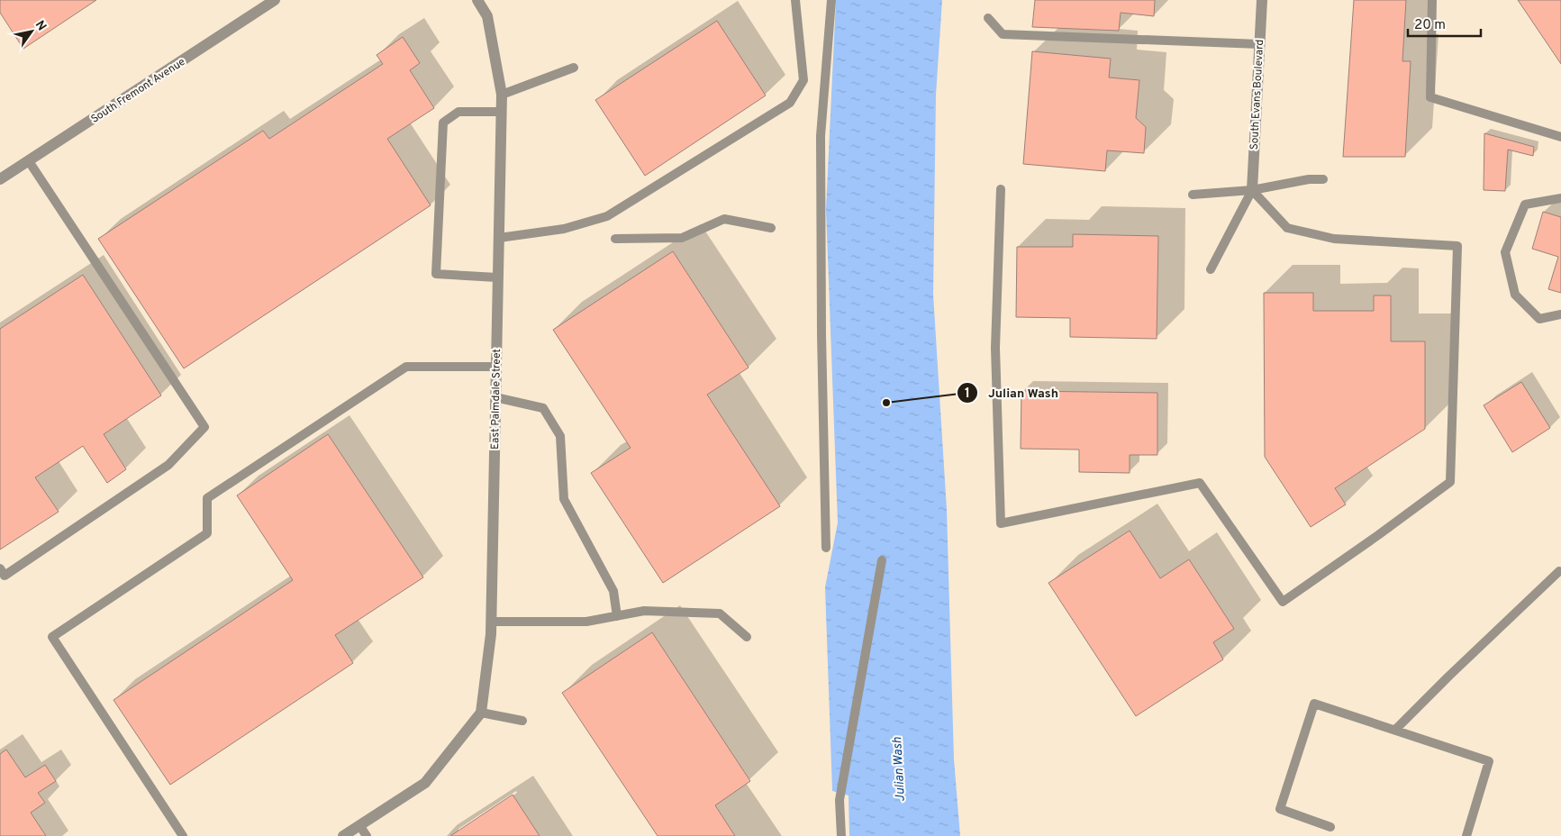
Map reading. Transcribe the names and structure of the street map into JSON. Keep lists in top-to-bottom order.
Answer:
{
  "streets": {
    "street": ["South Fremont Avenue", "South Evans Boulevard", "East Palmdale Street"]
  },
  "water": ["Julian Wash"],
  "places": ["Julian Wash"],
  "scale_bar": "20 m",
  "north": "top right"
}
